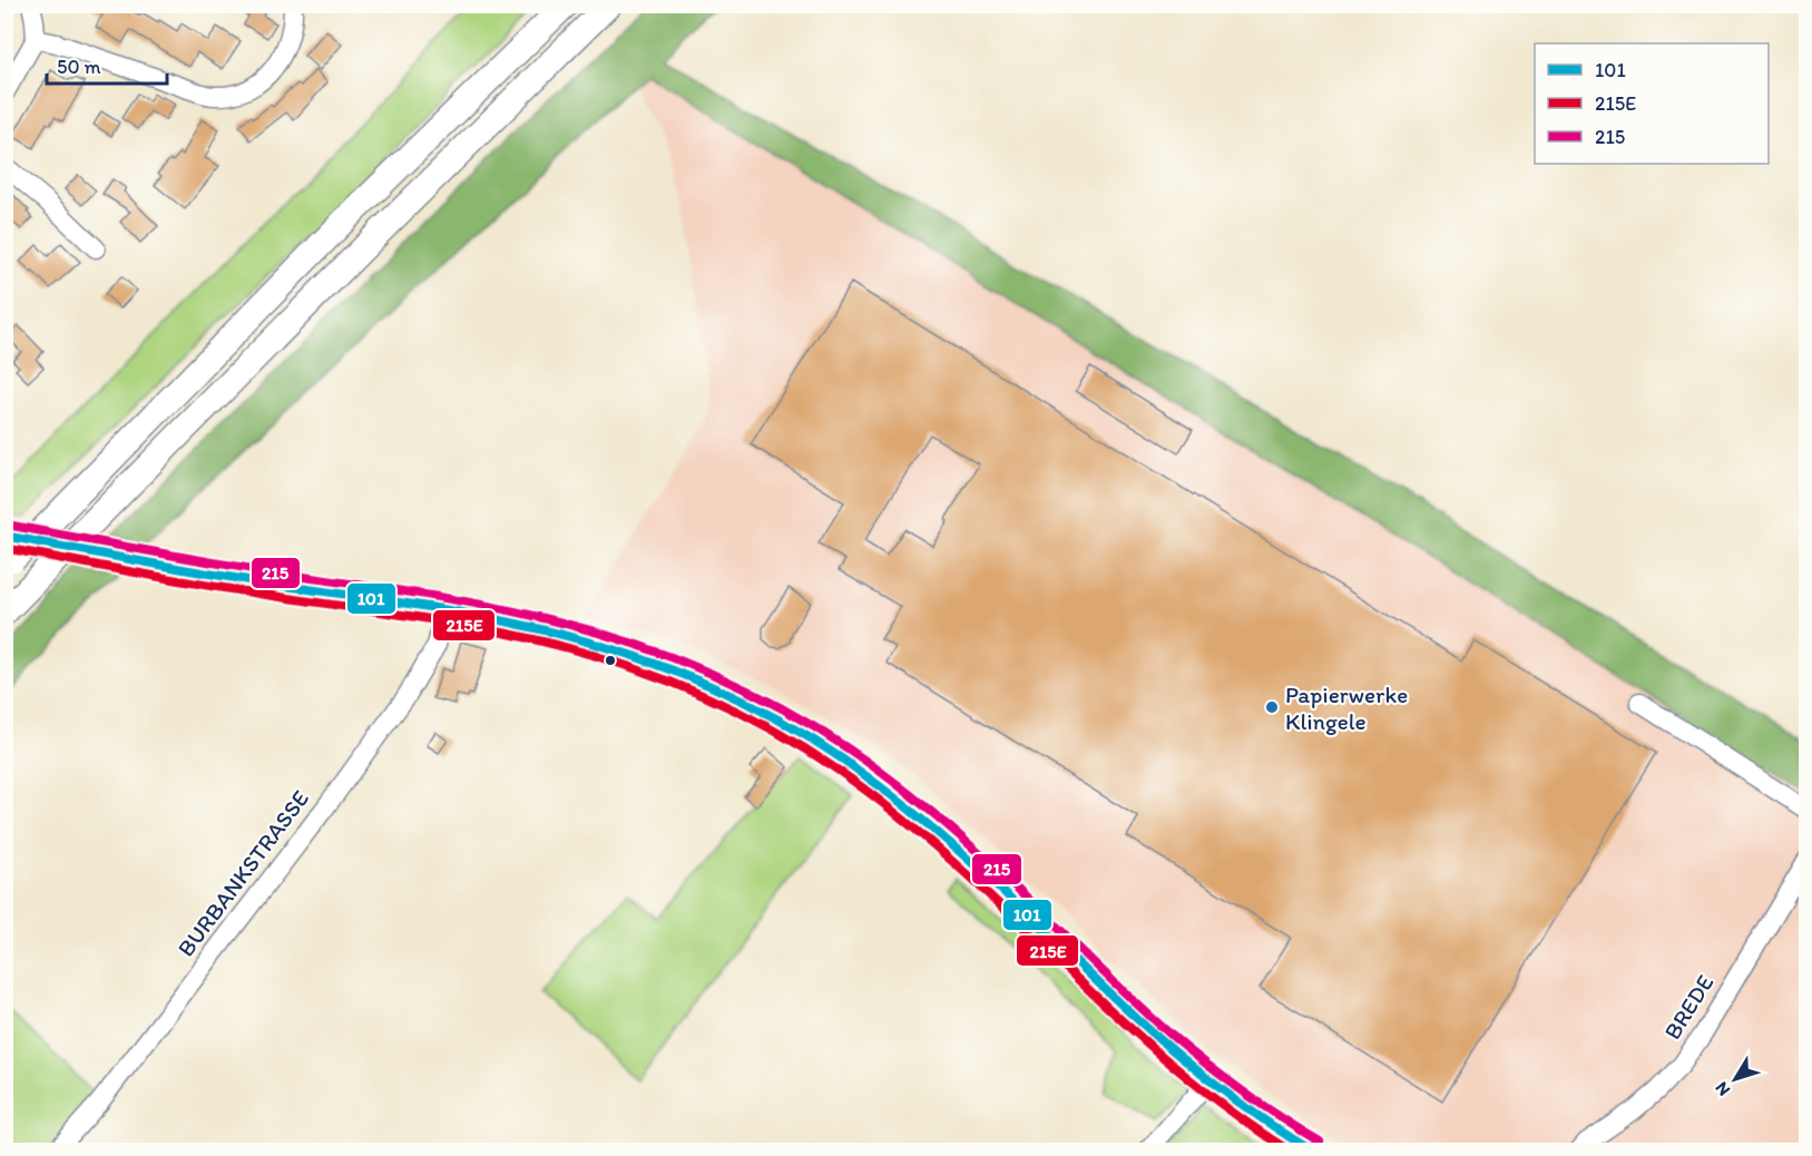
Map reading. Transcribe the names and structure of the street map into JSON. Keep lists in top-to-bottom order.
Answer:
{
  "streets": {
    "street": ["BURBANKSTRASSE", "BREDE"]
  },
  "places": ["Papierwerke Klingele"],
  "lines": ["transit line 215", "transit line 101", "transit line 215E"],
  "legend": ["101", "215E", "215"],
  "scale_bar": "50 m",
  "north": "bottom left"
}
